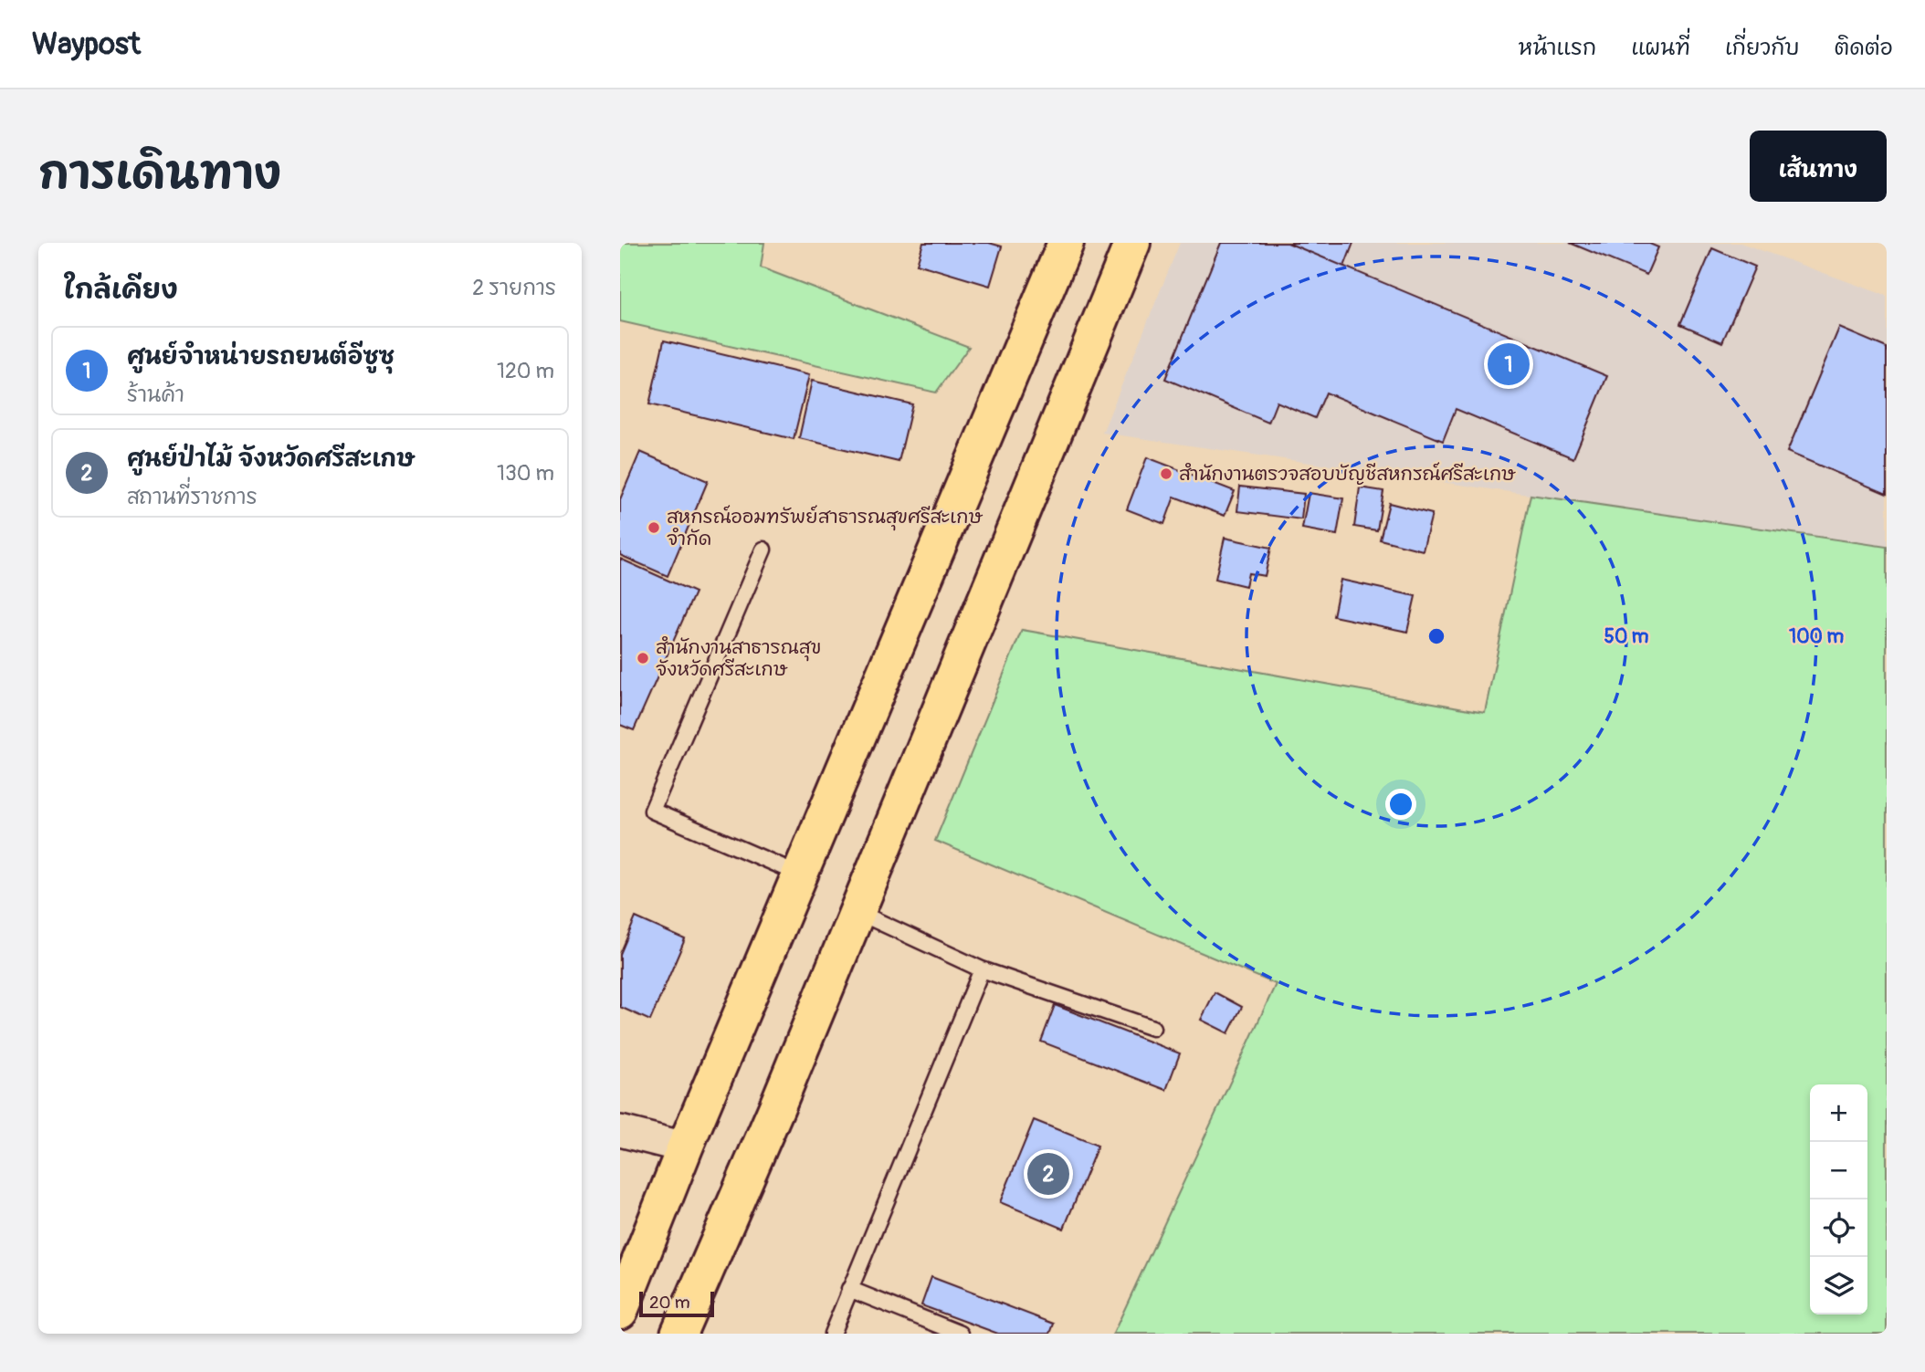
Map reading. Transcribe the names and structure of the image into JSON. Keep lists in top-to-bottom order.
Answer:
{
  "places": ["สำนักงานตรวจสอบบัญชีสหกรณ์ศรีสะเกษ", "สหกรณ์ออมทรัพย์สาธารณสุขศรีสะเกษ จำกัด", "สำนักงานสาธารณสุข จังหวัดศรีสะเกษ"],
  "scale_bar": "20 m",
  "page": {
    "header": "Waypost",
    "nav": [
      "หน้าแรก",
      "แผนที่",
      "เกี่ยวกับ",
      "ติดต่อ"
    ],
    "title": "การเดินทาง",
    "buttons": "เส้นทาง",
    "heading": ["ใกล้เคียง", "2 รายการ"],
    "list": [
      {
        "mark": "1",
        "name": "ศูนย์จำหน่ายรถยนต์อีซูซุ",
        "note": "ร้านค้า",
        "value": "120 m"
      },
      {
        "mark": "2",
        "name": "ศูนย์ป่าไม้ จังหวัดศรีสะเกษ",
        "note": "สถานที่ราชการ",
        "value": "130 m"
      }
    ],
    "pins": ["1", "2"],
    "map_buttons": ["+", "−"],
    "scale": "20 m"
  },
  "rings": ["50 m", "100 m"]
}
